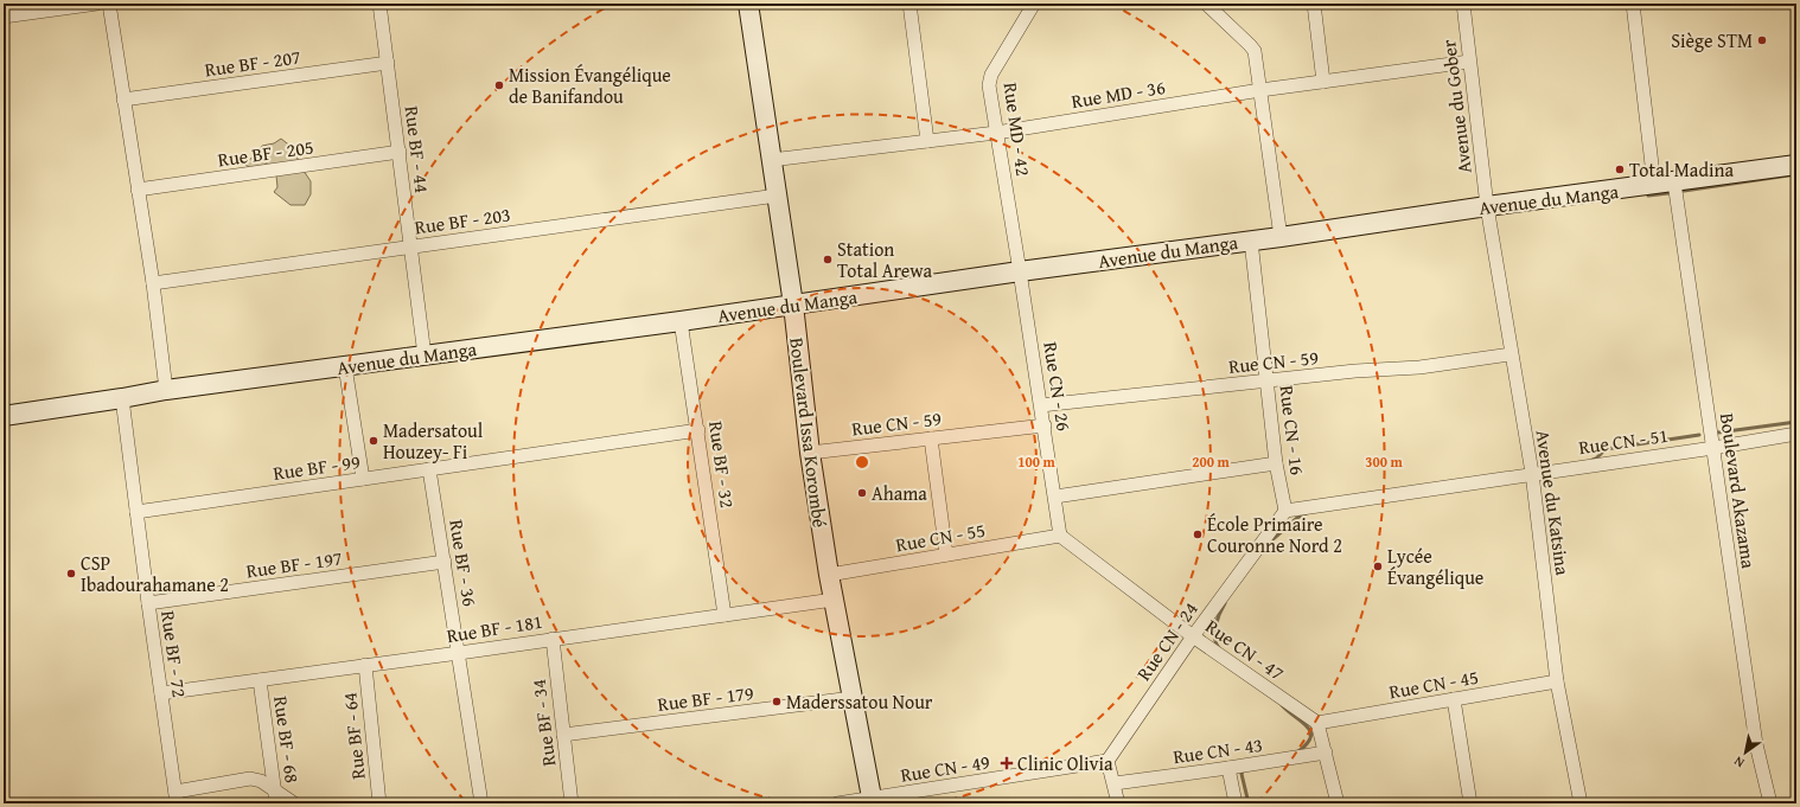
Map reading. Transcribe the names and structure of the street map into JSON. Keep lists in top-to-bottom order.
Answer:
{
  "streets": {
    "street": [
      "Rue BF - 207",
      "Rue MD - 36",
      "Avenue du Gober",
      "Rue MD - 42",
      "Rue BF - 44",
      "Rue BF - 205",
      "Avenue du Manga",
      "Rue BF - 203",
      "Rue CN - 59",
      "Rue CN - 26",
      "Rue CN - 16",
      "Boulevard Issa Korombé",
      "Rue CN - 51",
      "Rue BF - 32",
      "Rue BF - 99",
      "Boulevard Akazama",
      "Avenue du Katsina",
      "Rue CN - 55",
      "Rue BF - 36",
      "Rue BF - 197",
      "Rue BF - 181",
      "Rue CN - 24",
      "Rue CN - 47",
      "Rue BF - 72",
      "Rue CN - 45",
      "Rue BF - 179",
      "Rue BF - 34",
      "Rue BF - 64",
      "Rue BF - 68",
      "Rue CN - 43",
      "Rue CN - 49"
    ]
  },
  "crossings": [
    ["Rue BF - 207", "Rue BF - 44"],
    ["Rue MD - 36", "Avenue du Gober"],
    ["Rue MD - 36", "Rue MD - 42"],
    ["Rue MD - 36", "Boulevard Issa Korombé"],
    ["Avenue du Gober", "Avenue du Manga"],
    ["Avenue du Gober", "Avenue du Katsina"],
    ["Rue MD - 42", "Avenue du Manga"],
    ["Rue MD - 42", "Rue CN - 26"],
    ["Rue BF - 44", "Rue BF - 205"],
    ["Rue BF - 44", "Avenue du Manga"],
    ["Rue BF - 44", "Rue BF - 203"],
    ["Avenue du Manga", "Rue CN - 26"],
    ["Avenue du Manga", "Rue CN - 16"],
    ["Avenue du Manga", "Boulevard Issa Korombé"],
    ["Avenue du Manga", "Rue BF - 32"],
    ["Avenue du Manga", "Boulevard Akazama"],
    ["Avenue du Manga", "Avenue du Katsina"],
    ["Avenue du Manga", "Rue BF - 72"],
    ["Rue BF - 203", "Boulevard Issa Korombé"],
    ["Rue CN - 59", "Rue CN - 26"],
    ["Rue CN - 59", "Rue CN - 16"],
    ["Rue CN - 59", "Boulevard Issa Korombé"],
    ["Rue CN - 59", "Avenue du Katsina"],
    ["Rue CN - 26", "Rue CN - 55"],
    ["Rue CN - 26", "Rue CN - 47"],
    ["Rue CN - 16", "Rue CN - 51"],
    ["Rue CN - 16", "Rue CN - 24"],
    ["Boulevard Issa Korombé", "Rue CN - 55"],
    ["Boulevard Issa Korombé", "Rue BF - 181"],
    ["Boulevard Issa Korombé", "Rue BF - 179"],
    ["Boulevard Issa Korombé", "Rue CN - 49"],
    ["Rue CN - 51", "Boulevard Akazama"],
    ["Rue CN - 51", "Avenue du Katsina"],
    ["Rue CN - 51", "Rue CN - 24"],
    ["Rue BF - 32", "Rue BF - 99"],
    ["Rue BF - 32", "Rue BF - 181"],
    ["Rue BF - 99", "Rue BF - 36"],
    ["Rue BF - 99", "Rue BF - 72"],
    ["Avenue du Katsina", "Rue CN - 45"],
    ["Rue CN - 55", "Rue CN - 47"],
    ["Rue BF - 36", "Rue BF - 197"],
    ["Rue BF - 36", "Rue BF - 181"],
    ["Rue BF - 197", "Rue BF - 72"],
    ["Rue BF - 181", "Rue BF - 72"],
    ["Rue BF - 181", "Rue BF - 34"],
    ["Rue BF - 181", "Rue BF - 64"],
    ["Rue BF - 181", "Rue BF - 68"],
    ["Rue CN - 24", "Rue CN - 47"],
    ["Rue CN - 24", "Rue CN - 49"],
    ["Rue CN - 47", "Rue CN - 45"],
    ["Rue BF - 179", "Rue BF - 34"]
  ],
  "places": {
    "other": [
      "Siège STM",
      "Mission Évangélique de Banifandou",
      "Total Madina",
      "Station Total Arewa",
      "Madersatoul Houzey- Fi",
      "Ahama",
      "École Primaire Couronne Nord 2",
      "Lycée Évangélique",
      "CSP Ibadourahamane 2",
      "Maderssatou Nour"
    ],
    "health": ["Clinic Olivia"]
  },
  "north": "bottom left",
  "rings": ["100 m", "200 m", "300 m"]
}
